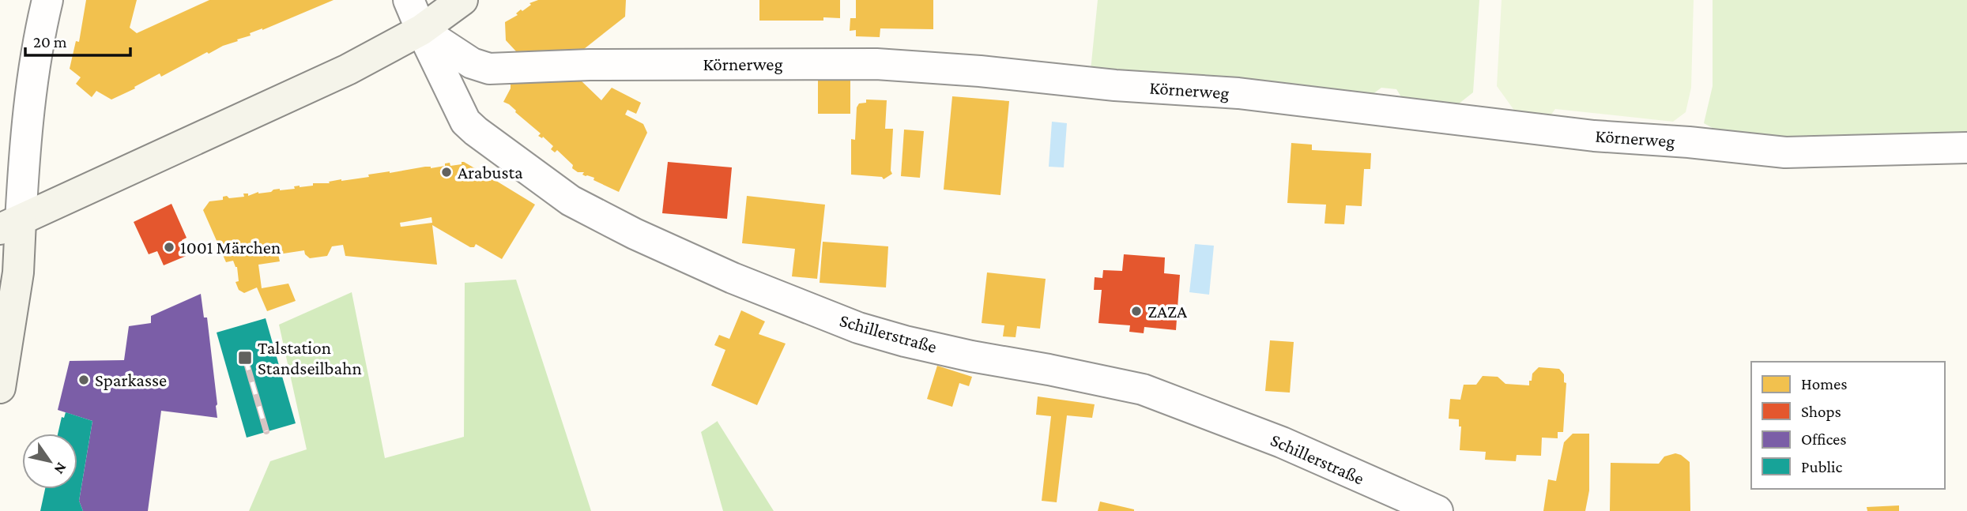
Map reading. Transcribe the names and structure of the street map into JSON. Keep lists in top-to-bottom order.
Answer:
{
  "streets": {
    "street": ["Körnerweg", "Schillerstraße"]
  },
  "crossings": [
    ["Körnerweg", "Schillerstraße"]
  ],
  "places": {
    "other": [
      "Arabusta",
      "1001 Märchen",
      "ZAZA",
      "Sparkasse"
    ],
    "transit": ["Talstation Standseilbahn"]
  },
  "legend": [
    "Homes",
    "Shops",
    "Offices",
    "Public"
  ],
  "scale_bar": "20 m",
  "north": "bottom right"
}
